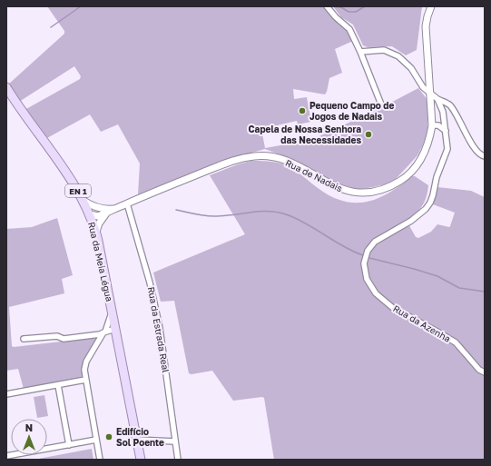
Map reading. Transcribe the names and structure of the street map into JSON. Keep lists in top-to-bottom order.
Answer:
{
  "streets": {
    "main road": ["EN 1", "Rua da Meia Légua"],
    "street": ["Rua de Nadais", "Rua da Azenha", "Rua da Estrada Real"]
  },
  "crossings": [
    ["Rua de Nadais", "Rua da Meia Légua"],
    ["Rua de Nadais", "Rua da Estrada Real"]
  ],
  "places": ["Pequeno Campo de Jogos de Nadais", "Capela de Nossa Senhora das Necessidades", "Edifício Sol Poente"],
  "north": "top"
}
